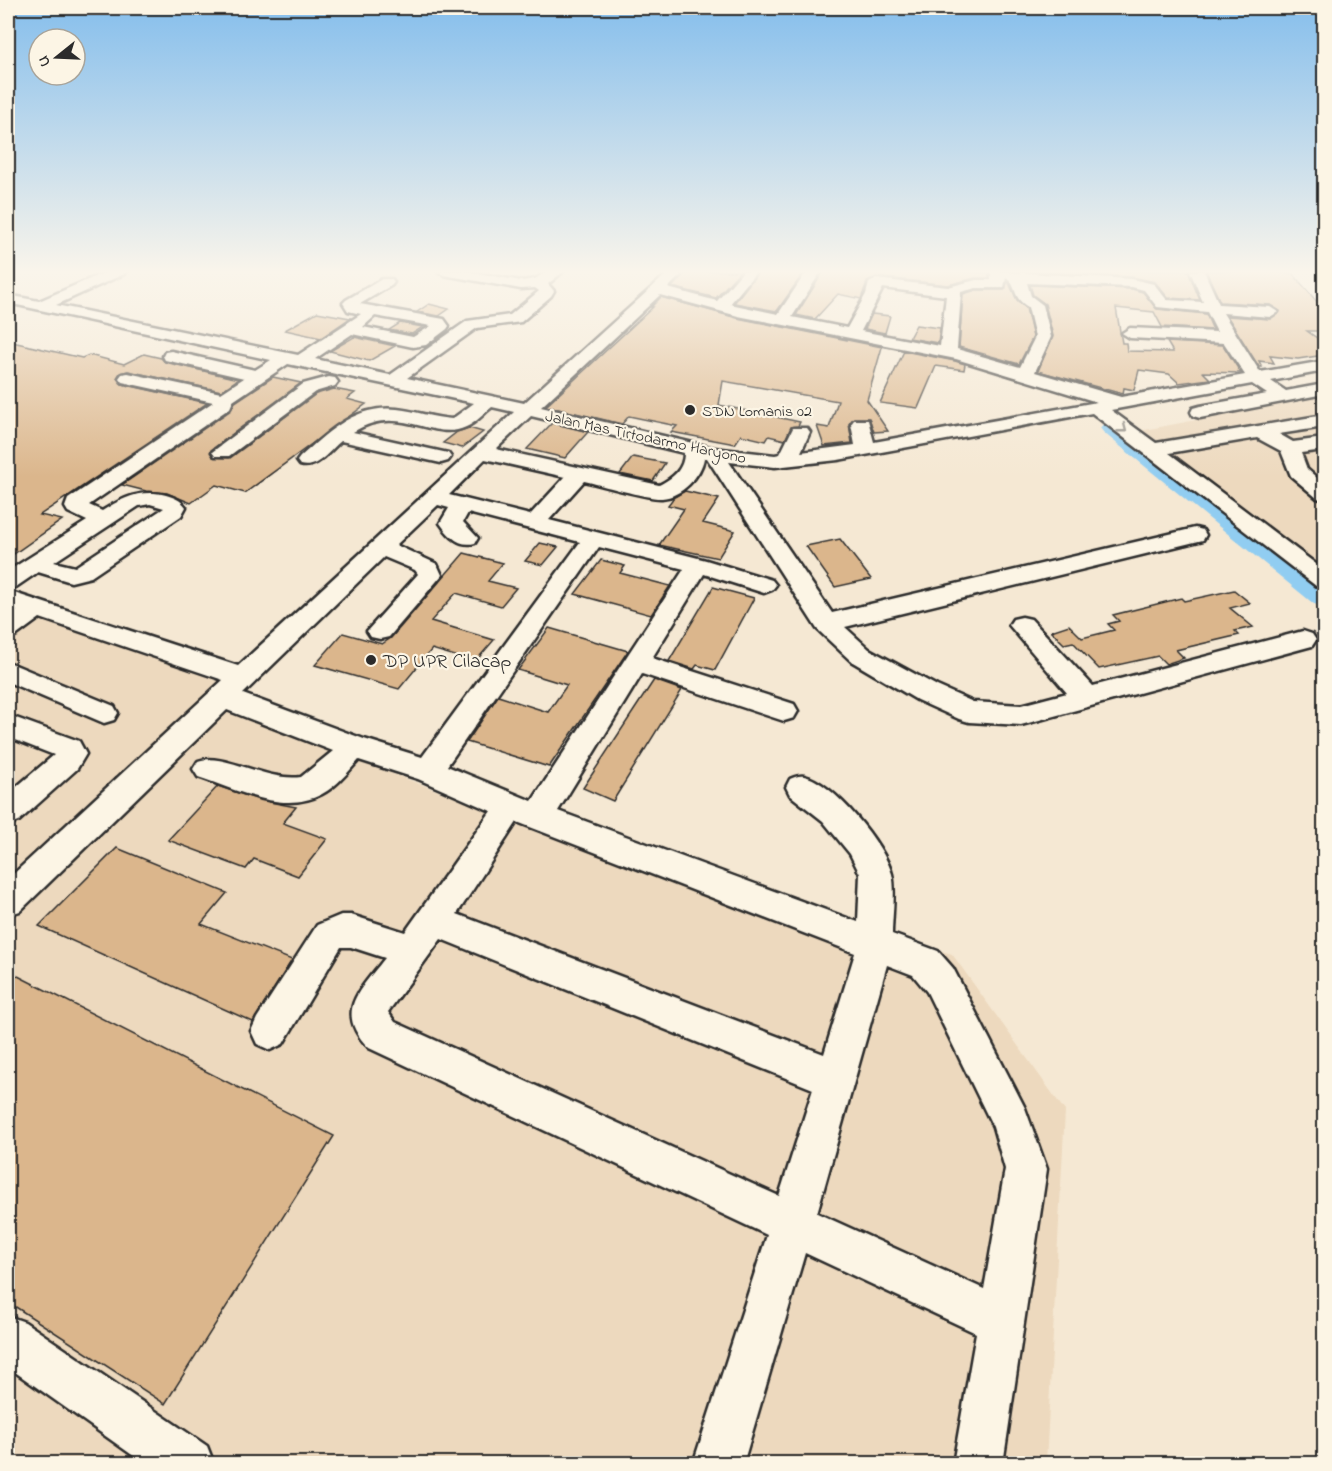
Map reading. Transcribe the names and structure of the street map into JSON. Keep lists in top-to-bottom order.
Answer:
{
  "streets": {
    "street": ["Jalan Mas Tirtodarmo Haryono"]
  },
  "places": ["SDN Lomanis 02", "DP UPR Cilacap"],
  "north": "left"
}
